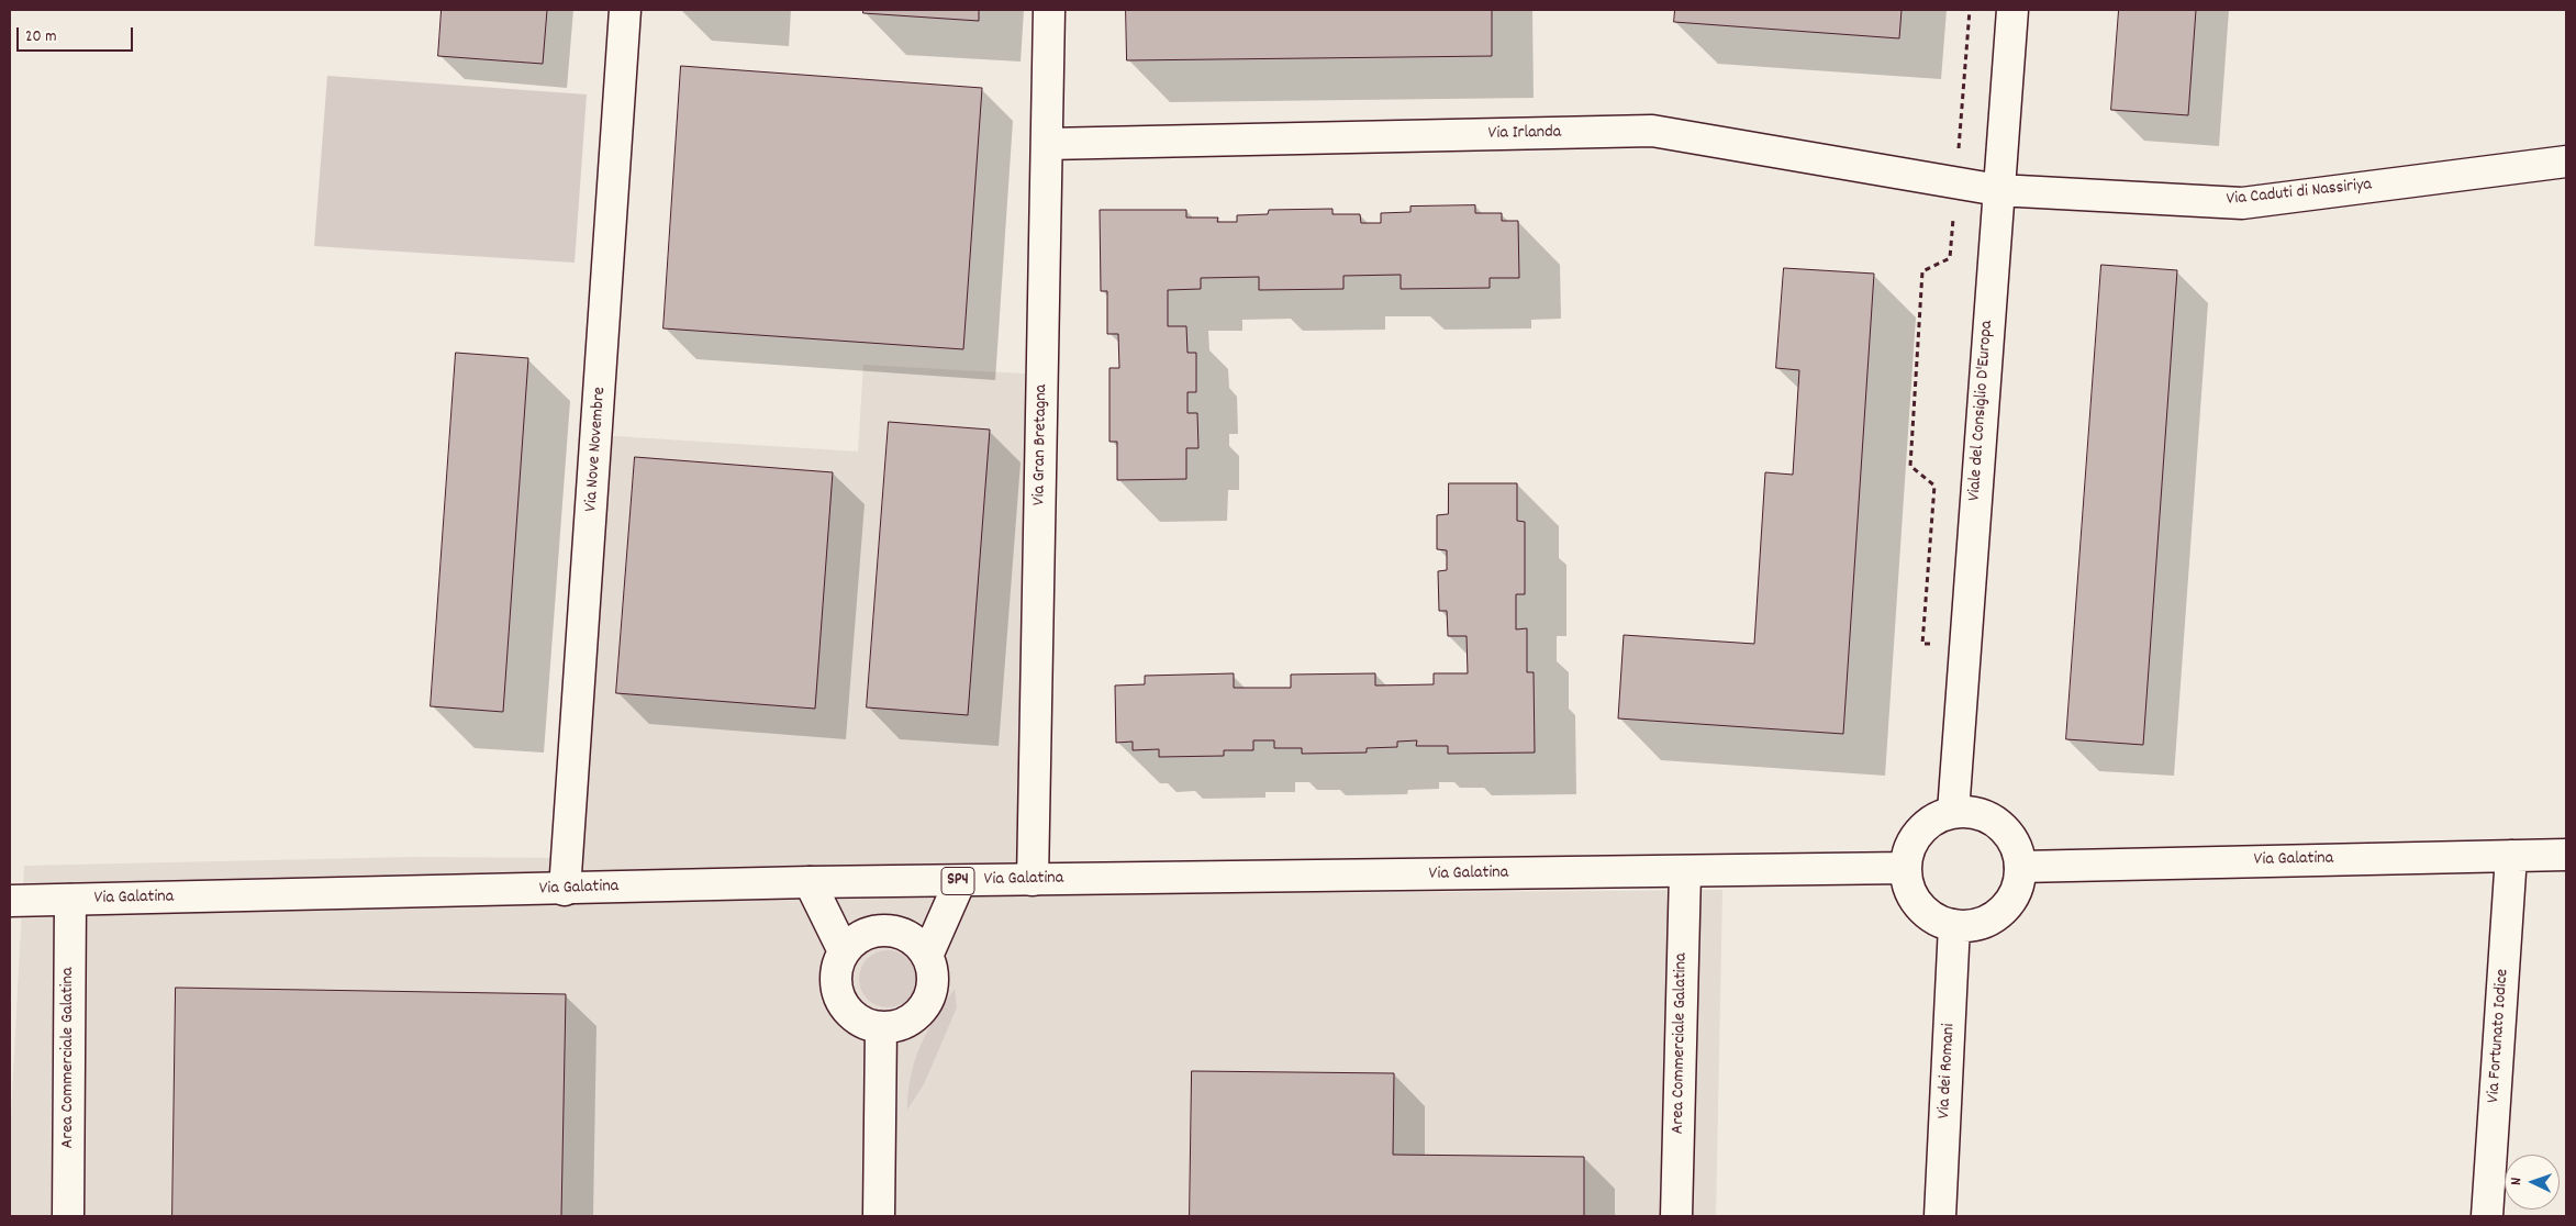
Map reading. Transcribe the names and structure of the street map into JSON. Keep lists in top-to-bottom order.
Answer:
{
  "streets": {
    "street": [
      "Via Irlanda",
      "Via Caduti di Nassiriya",
      "Viale del Consiglio D'Europa",
      "Via Gran Bretagna",
      "Via Nove Novembre",
      "Via Galatina",
      "SP4",
      "Via Fortunato Iodice",
      "Area Commerciale Galatina",
      "Via dei Romani"
    ]
  },
  "crossings": [
    ["Via Irlanda", "Via Caduti di Nassiriya"],
    ["Via Irlanda", "Viale del Consiglio D'Europa"],
    ["Via Irlanda", "Via Gran Bretagna"],
    ["Via Caduti di Nassiriya", "Viale del Consiglio D'Europa"],
    ["Viale del Consiglio D'Europa", "Via Galatina"],
    ["Viale del Consiglio D'Europa", "Via dei Romani"],
    ["Via Gran Bretagna", "Via Galatina"],
    ["Via Nove Novembre", "Via Galatina"],
    ["Via Galatina", "Via Fortunato Iodice"],
    ["Via Galatina", "Area Commerciale Galatina"],
    ["Via Galatina", "Via dei Romani"]
  ],
  "scale_bar": "20 m",
  "north": "left"
}
